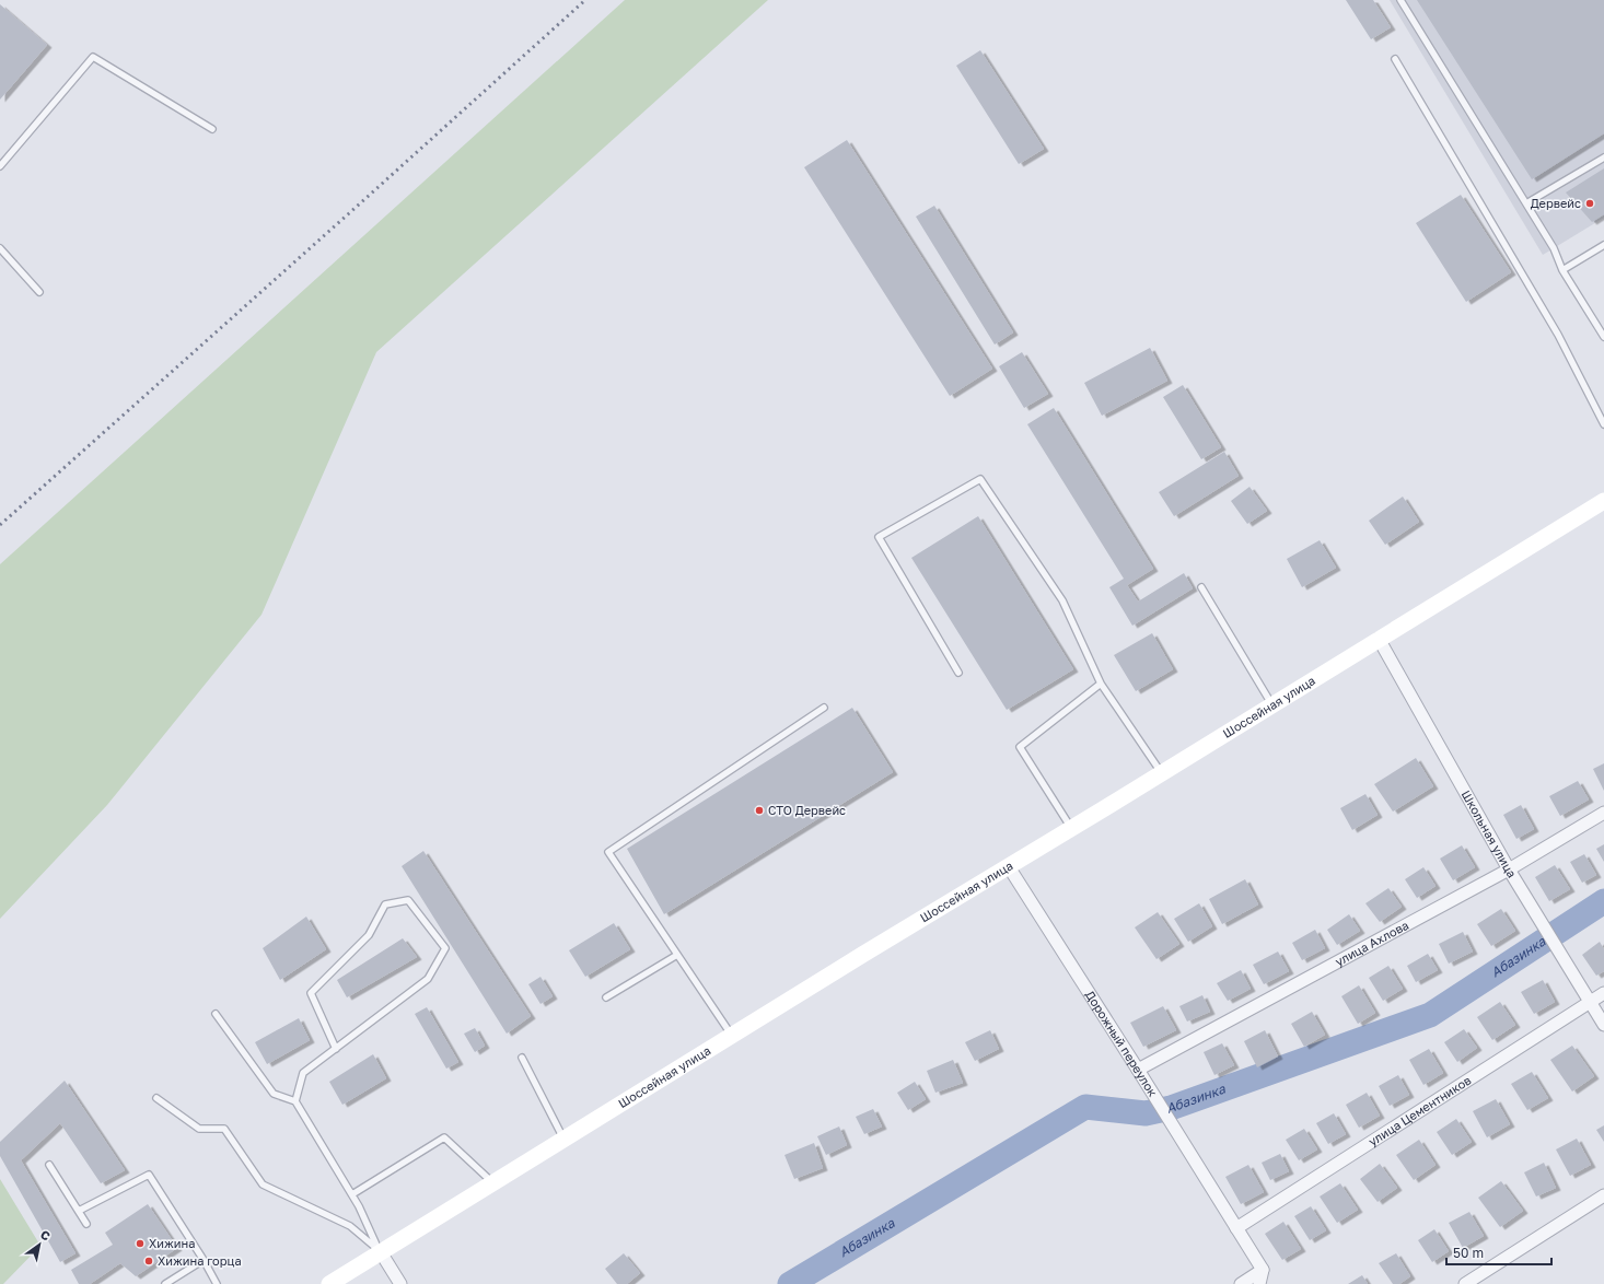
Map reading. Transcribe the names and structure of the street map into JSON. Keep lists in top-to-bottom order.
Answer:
{
  "streets": {
    "main road": ["Шоссейная улица"],
    "street": [
      "Школьная улица",
      "улица Ахлова",
      "Дорожный переулок",
      "улица Цементников"
    ]
  },
  "crossings": [
    ["Шоссейная улица", "Школьная улица"],
    ["Шоссейная улица", "Дорожный переулок"],
    ["Школьная улица", "улица Ахлова"],
    ["Школьная улица", "улица Цементников"],
    ["улица Ахлова", "Дорожный переулок"],
    ["Дорожный переулок", "улица Цементников"]
  ],
  "water": ["Абазинка"],
  "places": [
    "Дервейс",
    "СТО Дервейс",
    "Хижина",
    "Хижина горца"
  ],
  "scale_bar": "50 m",
  "north": "top right"
}
